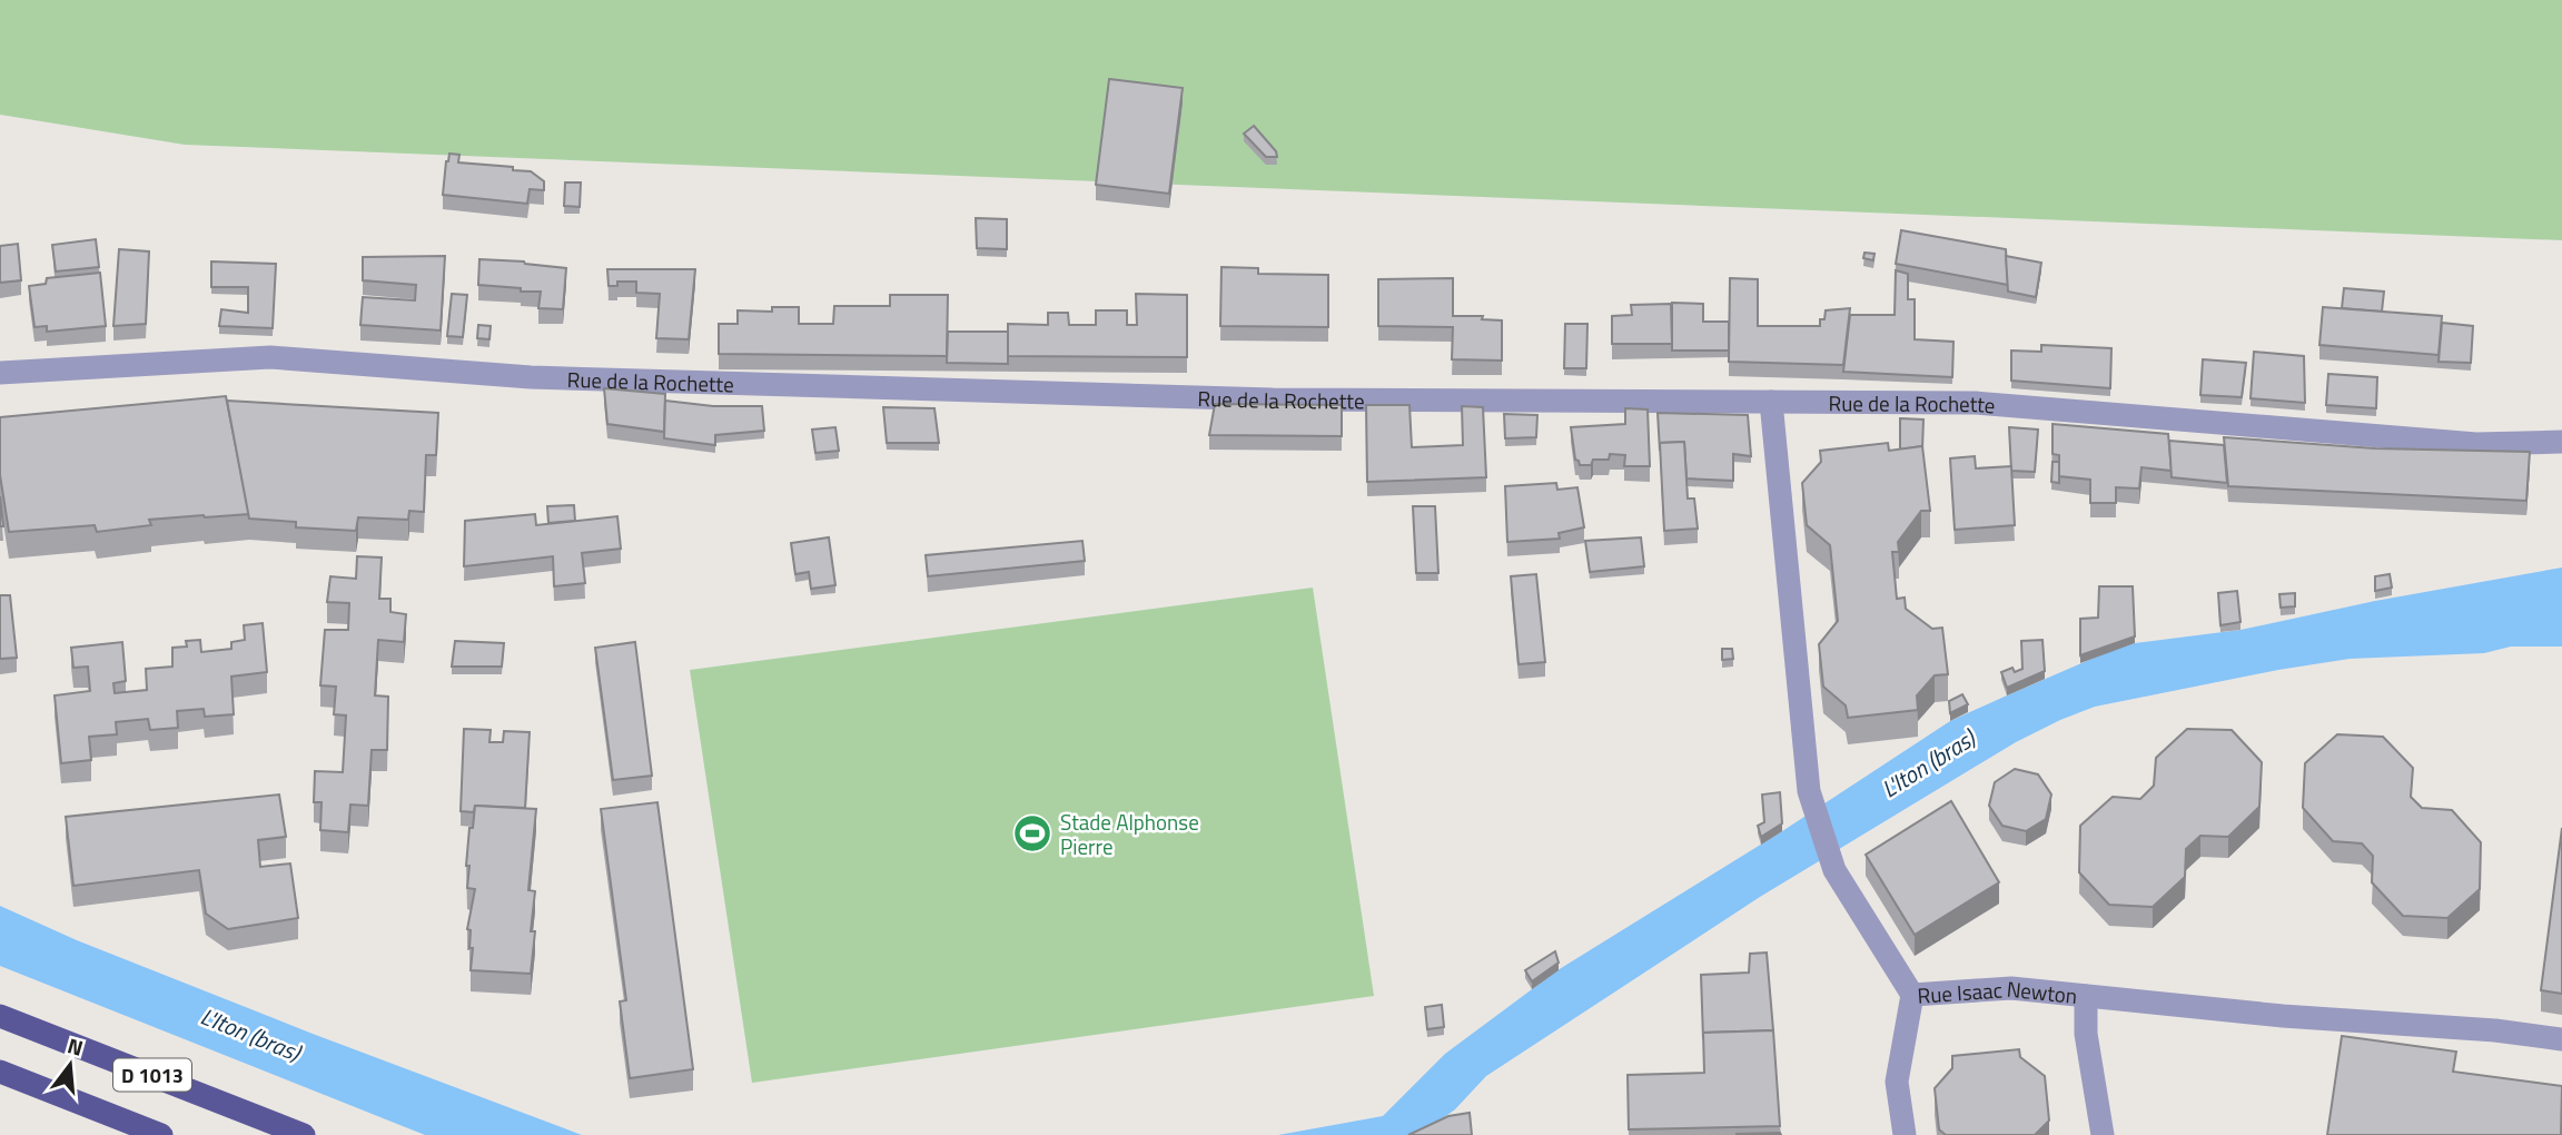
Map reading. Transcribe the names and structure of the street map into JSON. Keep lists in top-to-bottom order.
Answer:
{
  "streets": {
    "main road": ["D 1013"],
    "street": ["Rue de la Rochette", "Rue Isaac Newton"]
  },
  "crossings": [
    ["Rue de la Rochette", "Rue Isaac Newton"]
  ],
  "water": ["L'Iton (bras)"],
  "places": {
    "sports": ["Stade Alphonse Pierre"]
  },
  "north": "top"
}
